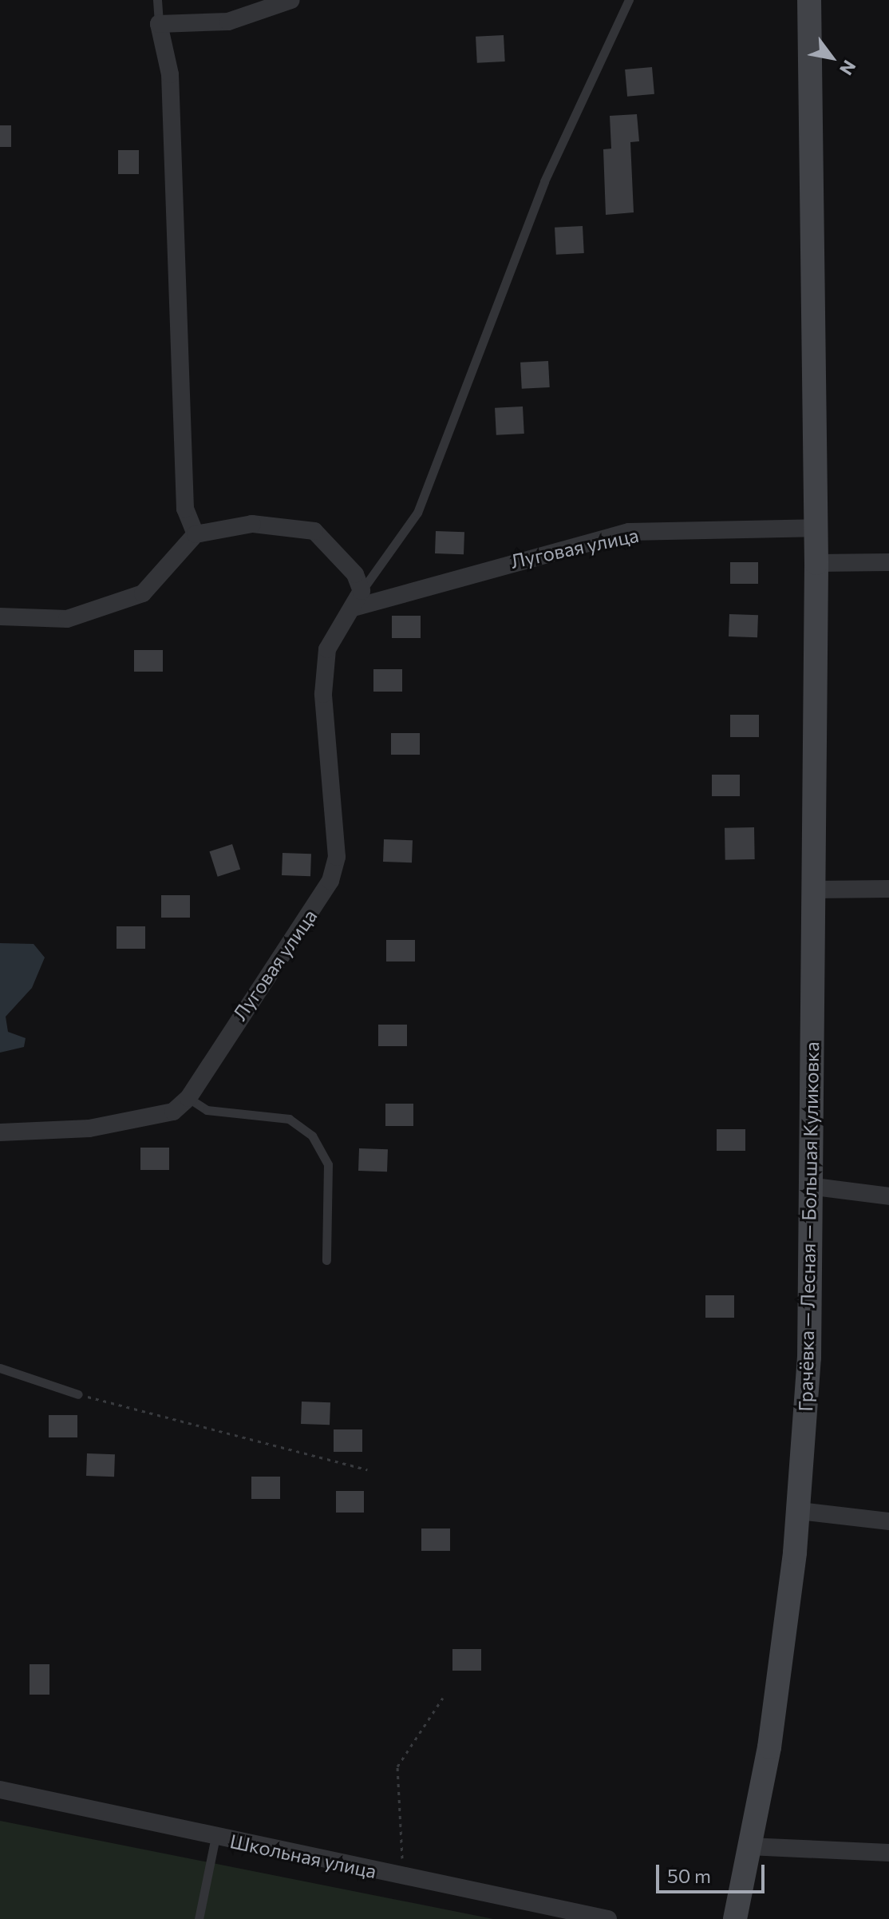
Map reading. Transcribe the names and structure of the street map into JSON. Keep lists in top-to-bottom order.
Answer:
{
  "streets": {
    "street": ["Луговая улица", "Грачёвка — Лесная — Большая Куликовка", "Школьная улица"]
  },
  "crossings": [
    ["Луговая улица", "Грачёвка — Лесная — Большая Куликовка"]
  ],
  "scale_bar": "50 m",
  "north": "bottom right"
}
